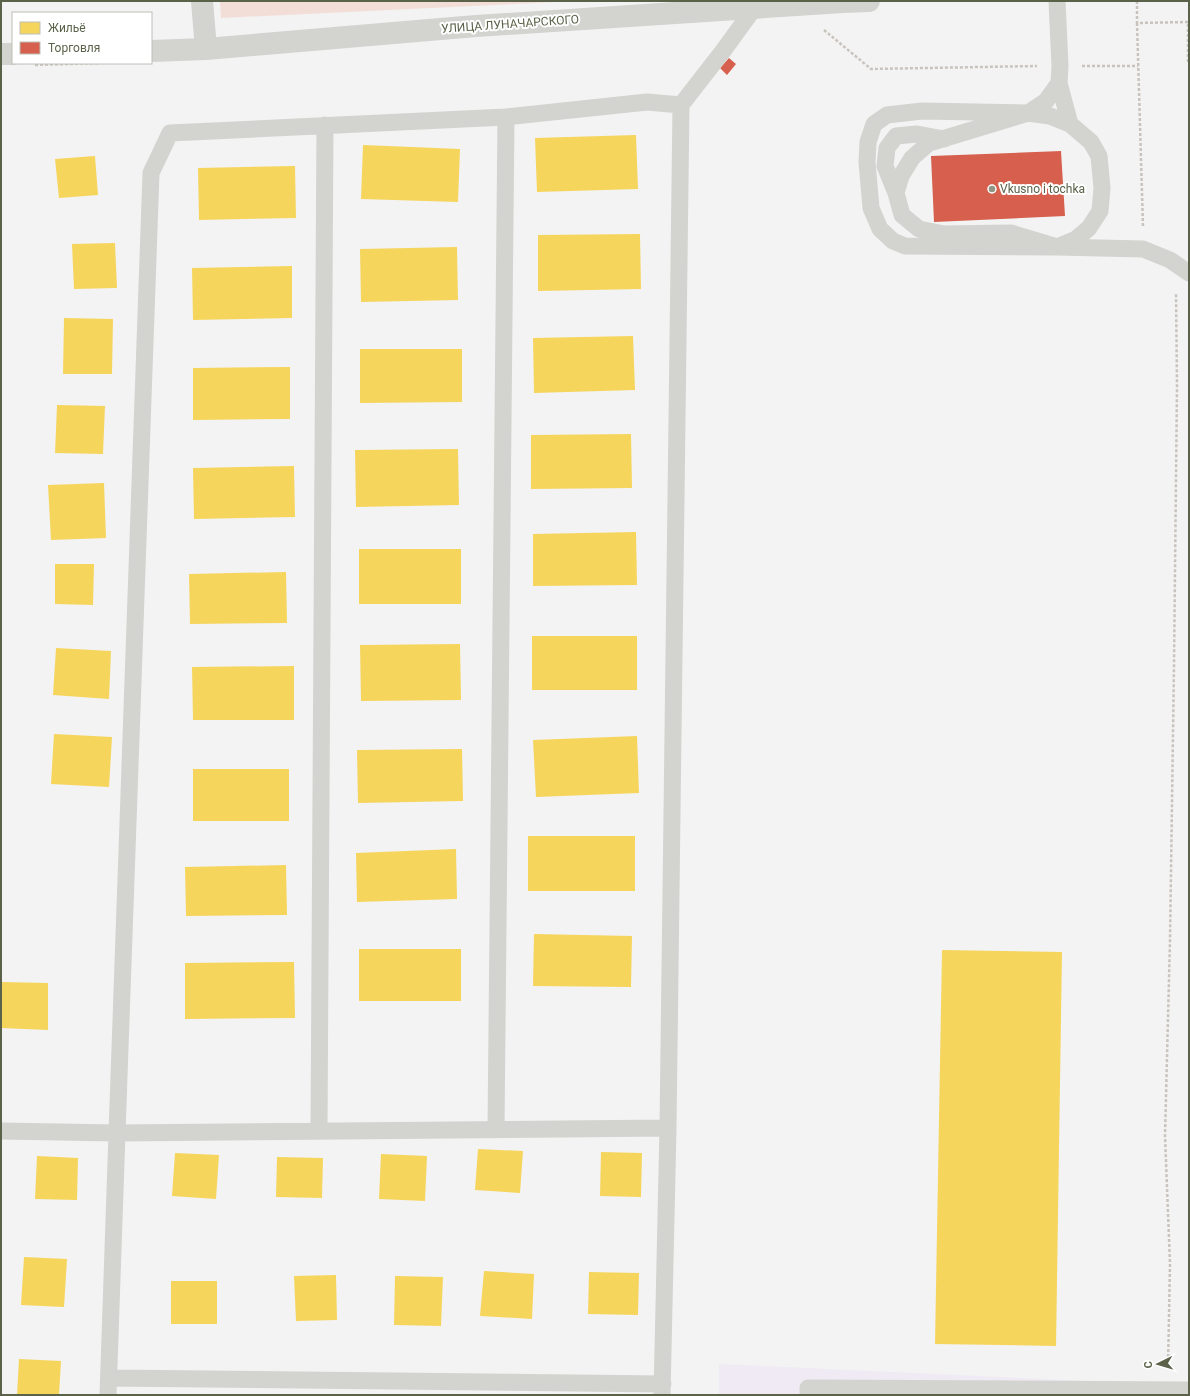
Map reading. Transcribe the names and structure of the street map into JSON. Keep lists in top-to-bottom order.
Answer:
{
  "streets": {
    "street": ["УЛИЦА ЛУНАЧАРСКОГО"]
  },
  "places": ["Vkusno i tochka"],
  "legend": ["Жильё", "Торговля"],
  "north": "left"
}
